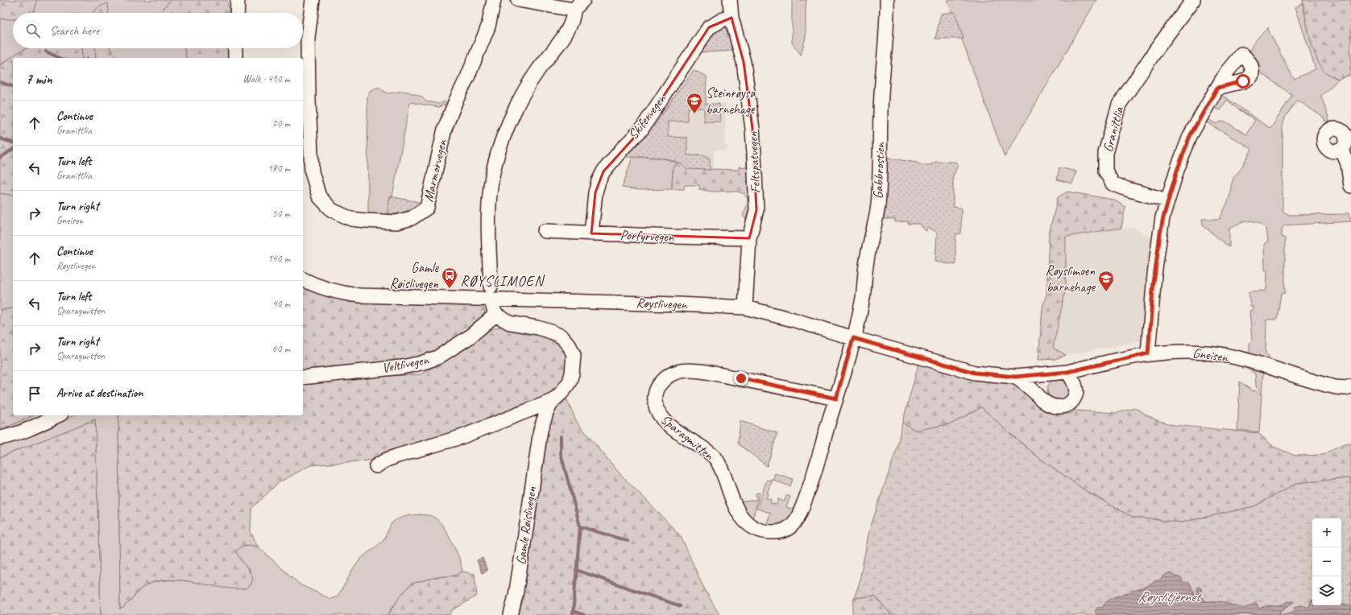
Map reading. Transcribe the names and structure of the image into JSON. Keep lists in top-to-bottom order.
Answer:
{
  "streets": {
    "street": [
      "Skifervegen",
      "Granittlia",
      "Feltspatvegen",
      "Marmorvegen",
      "Gabbrostien",
      "Porfyrvegen",
      "Røyslivegen",
      "Gneisen",
      "Veltlivegen",
      "Sparagmitten",
      "Gamle Røislivegen"
    ]
  },
  "crossings": [
    ["Skifervegen", "Feltspatvegen"],
    ["Skifervegen", "Porfyrvegen"],
    ["Feltspatvegen", "Porfyrvegen"],
    ["Feltspatvegen", "Røyslivegen"],
    ["Gabbrostien", "Røyslivegen"],
    ["Gabbrostien", "Sparagmitten"],
    ["Røyslivegen", "Gneisen"],
    ["Røyslivegen", "Sparagmitten"],
    ["Veltlivegen", "Gamle Røislivegen"]
  ],
  "districts": ["RØYSLIMOEN"],
  "water": ["Røyslitjernet"],
  "places": {
    "school or university": ["Steinrøysa barnehage", "Røyslimoen barnehage"],
    "bus stop": ["Gamle Røislivegen"]
  },
  "page": {
    "search": "Search here",
    "heading": ["7 min", "Walk · 490 m"],
    "list": [
      ["Continue", "Granittlia", "20 m"],
      ["Turn left", "Granittlia", "180 m"],
      ["Turn right", "Gneisen", "50 m"],
      ["Continue", "Røyslivegen", "140 m"],
      ["Turn left", "Sparagmitten", "40 m"],
      ["Turn right", "Sparagmitten", "60 m"],
      "Arrive at destination"
    ],
    "map_buttons": ["+", "−"]
  }
}
